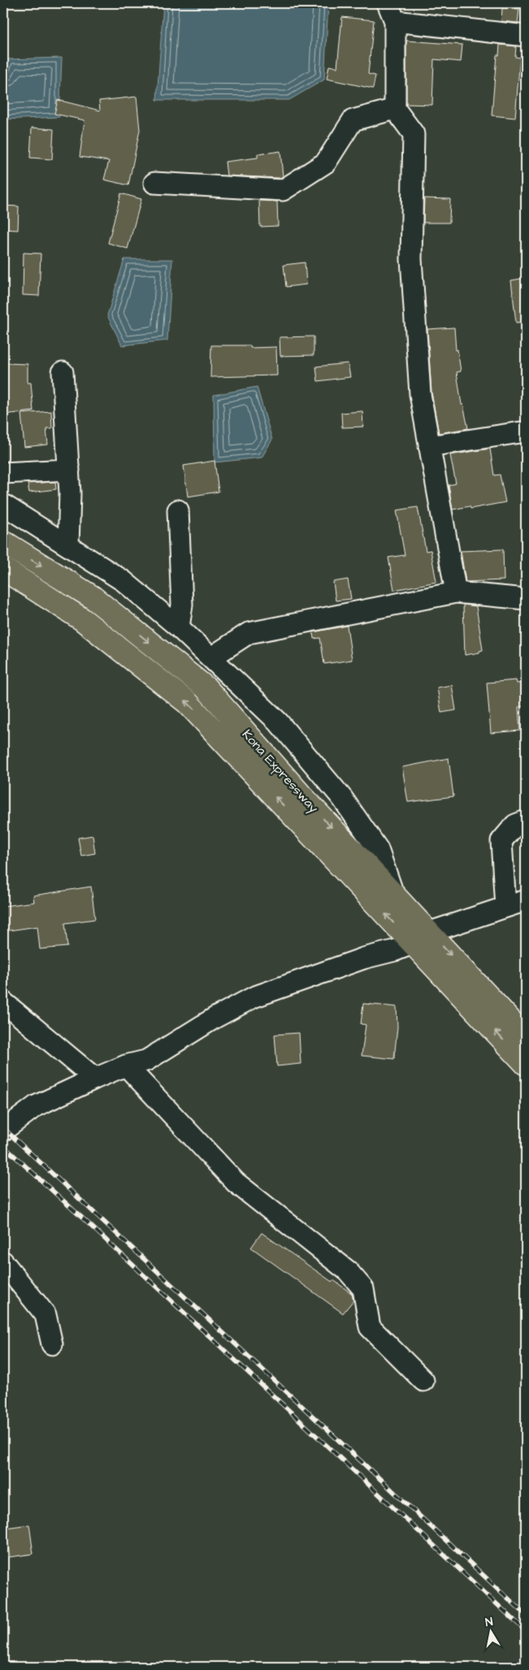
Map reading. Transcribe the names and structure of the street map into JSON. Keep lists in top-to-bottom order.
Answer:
{
  "streets": {
    "highway": ["Kona Expressway"]
  },
  "north": "top"
}
